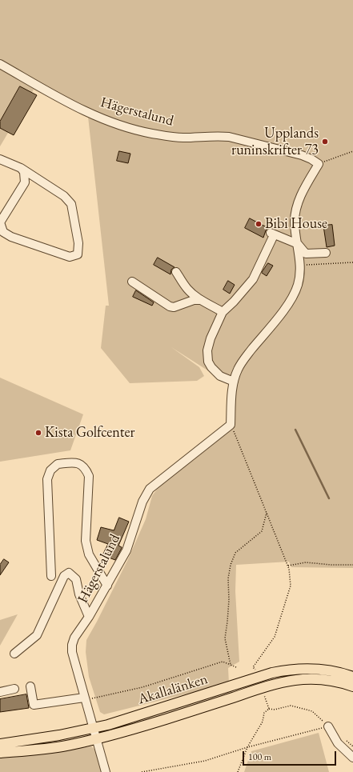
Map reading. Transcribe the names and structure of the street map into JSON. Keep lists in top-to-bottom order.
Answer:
{
  "streets": {
    "main road": ["Akallalänken"],
    "street": ["Hägerstalund"]
  },
  "crossings": [
    ["Hägerstalund", "Akallalänken"]
  ],
  "places": ["Upplands runinskrifter 73", "Bibi House", "Kista Golfcenter"],
  "scale_bar": "100 m"
}
